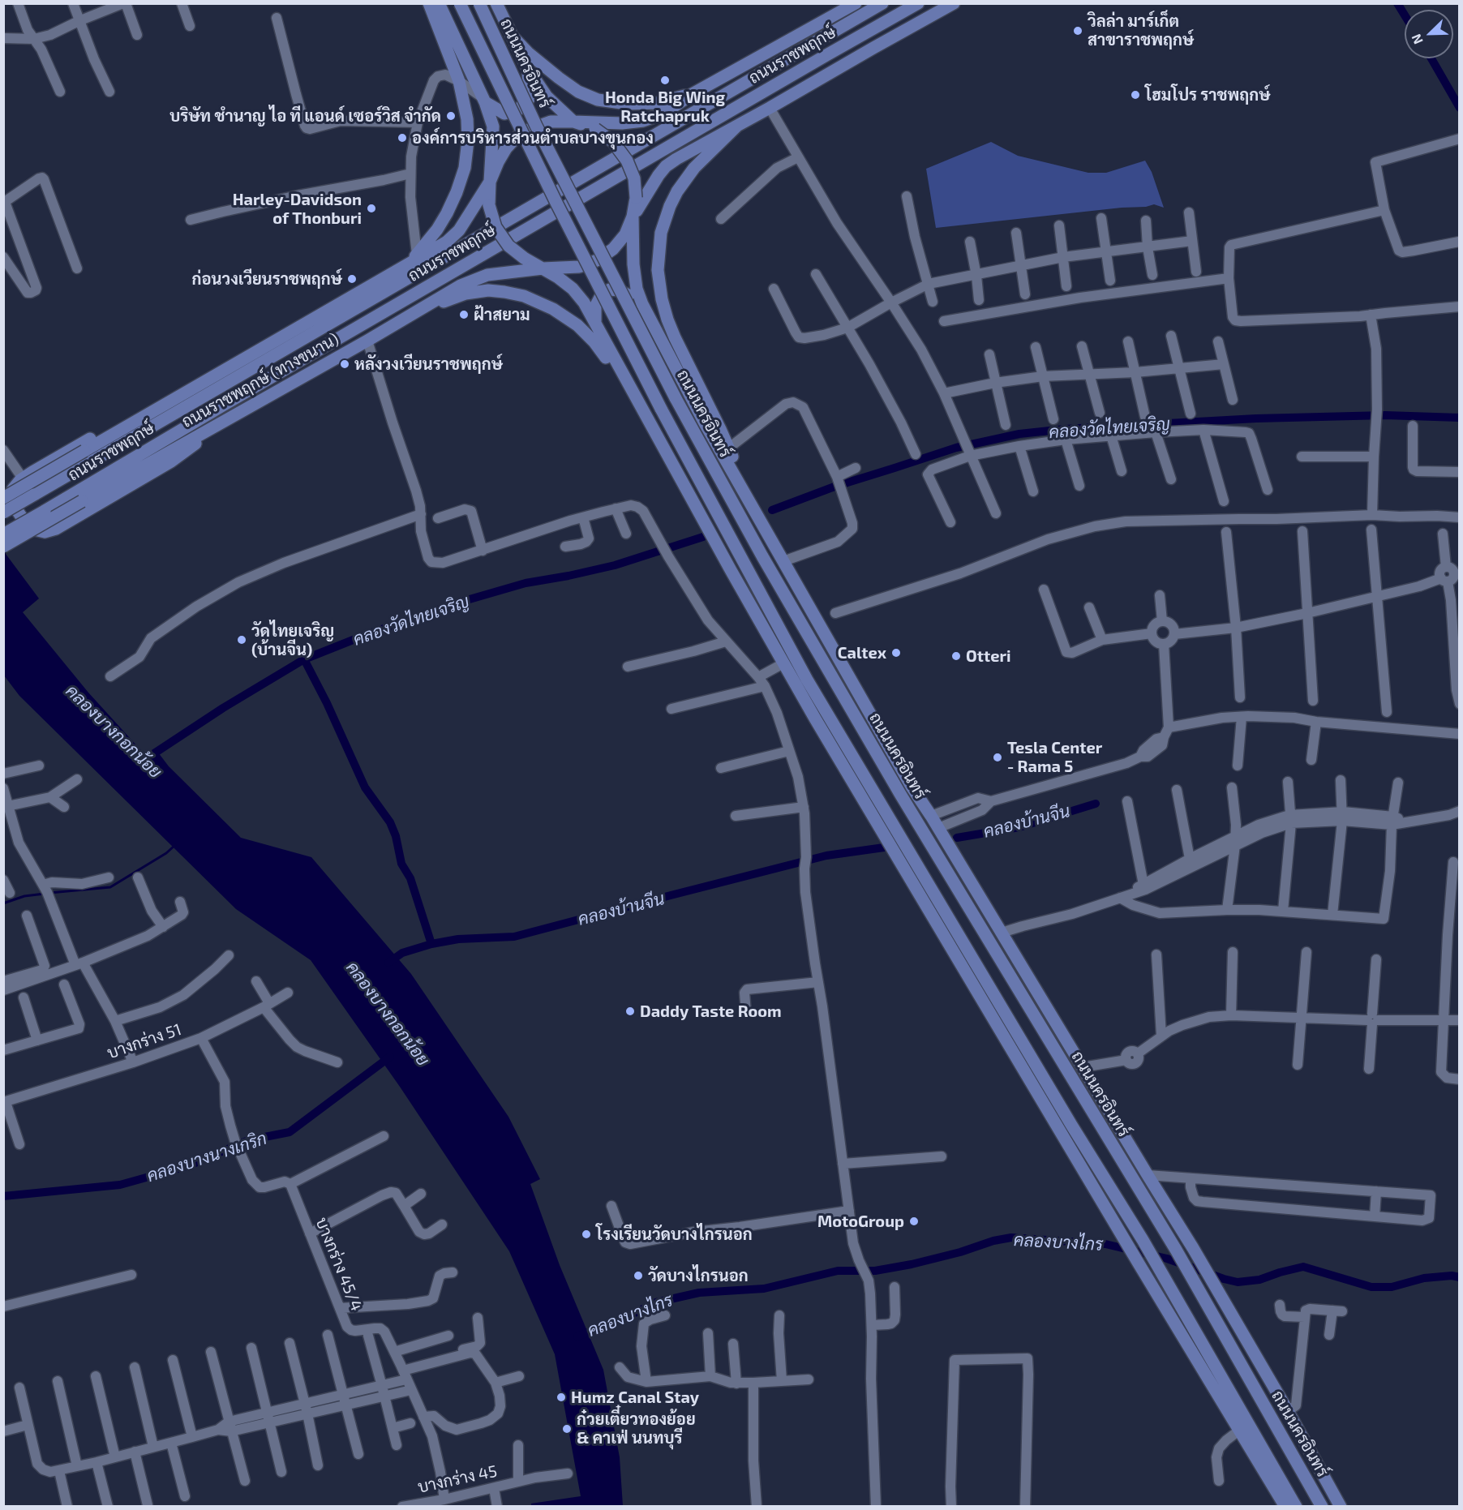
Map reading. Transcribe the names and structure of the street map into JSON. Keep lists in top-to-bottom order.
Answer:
{
  "streets": {
    "main road": ["ถนนราชพฤกษ์", "ถนนนครอินทร์", "ถนนราชพฤกษ์ (ทางขนาน)"],
    "street": ["บางกร่าง 51", "บางกร่าง 45/4", "บางกร่าง 45"]
  },
  "crossings": [
    ["ถนนนครอินทร์", "ถนนราชพฤกษ์ (ทางขนาน)"],
    ["บางกร่าง 45/4", "บางกร่าง 45"]
  ],
  "water": [
    "คลองวัดไทยเจริญ",
    "คลองบางกอกน้อย",
    "คลองบ้านจีน",
    "คลองบางนางเกริก",
    "คลองบางไกร"
  ],
  "places": [
    "วิลล่า มาร์เก็ต สาขาราชพฤกษ์",
    "Honda Big Wing Ratchapruk",
    "โฮมโปร ราชพฤกษ์",
    "บริษัท ชำนาญ ไอ ที แอนด์ เซอร์วิส จำกัด",
    "องค์การบริหารส่วนตำบลบางขุนกอง",
    "Harley-Davidson of Thonburi",
    "ก่อนวงเวียนราชพฤกษ์",
    "ฝ้าสยาม",
    "หลังวงเวียนราชพฤกษ์",
    "วัดไทยเจริญ (บ้านจีน)",
    "Caltex",
    "Otteri",
    "Tesla Center - Rama 5",
    "Daddy Taste Room",
    "MotoGroup",
    "โรงเรียนวัดบางไกรนอก",
    "วัดบางไกรนอก",
    "Humz Canal Stay",
    "ก๋วยเตี๋ยวทองย้อย & คาเฟ่ นนทบุรี"
  ],
  "north": "bottom left"
}
